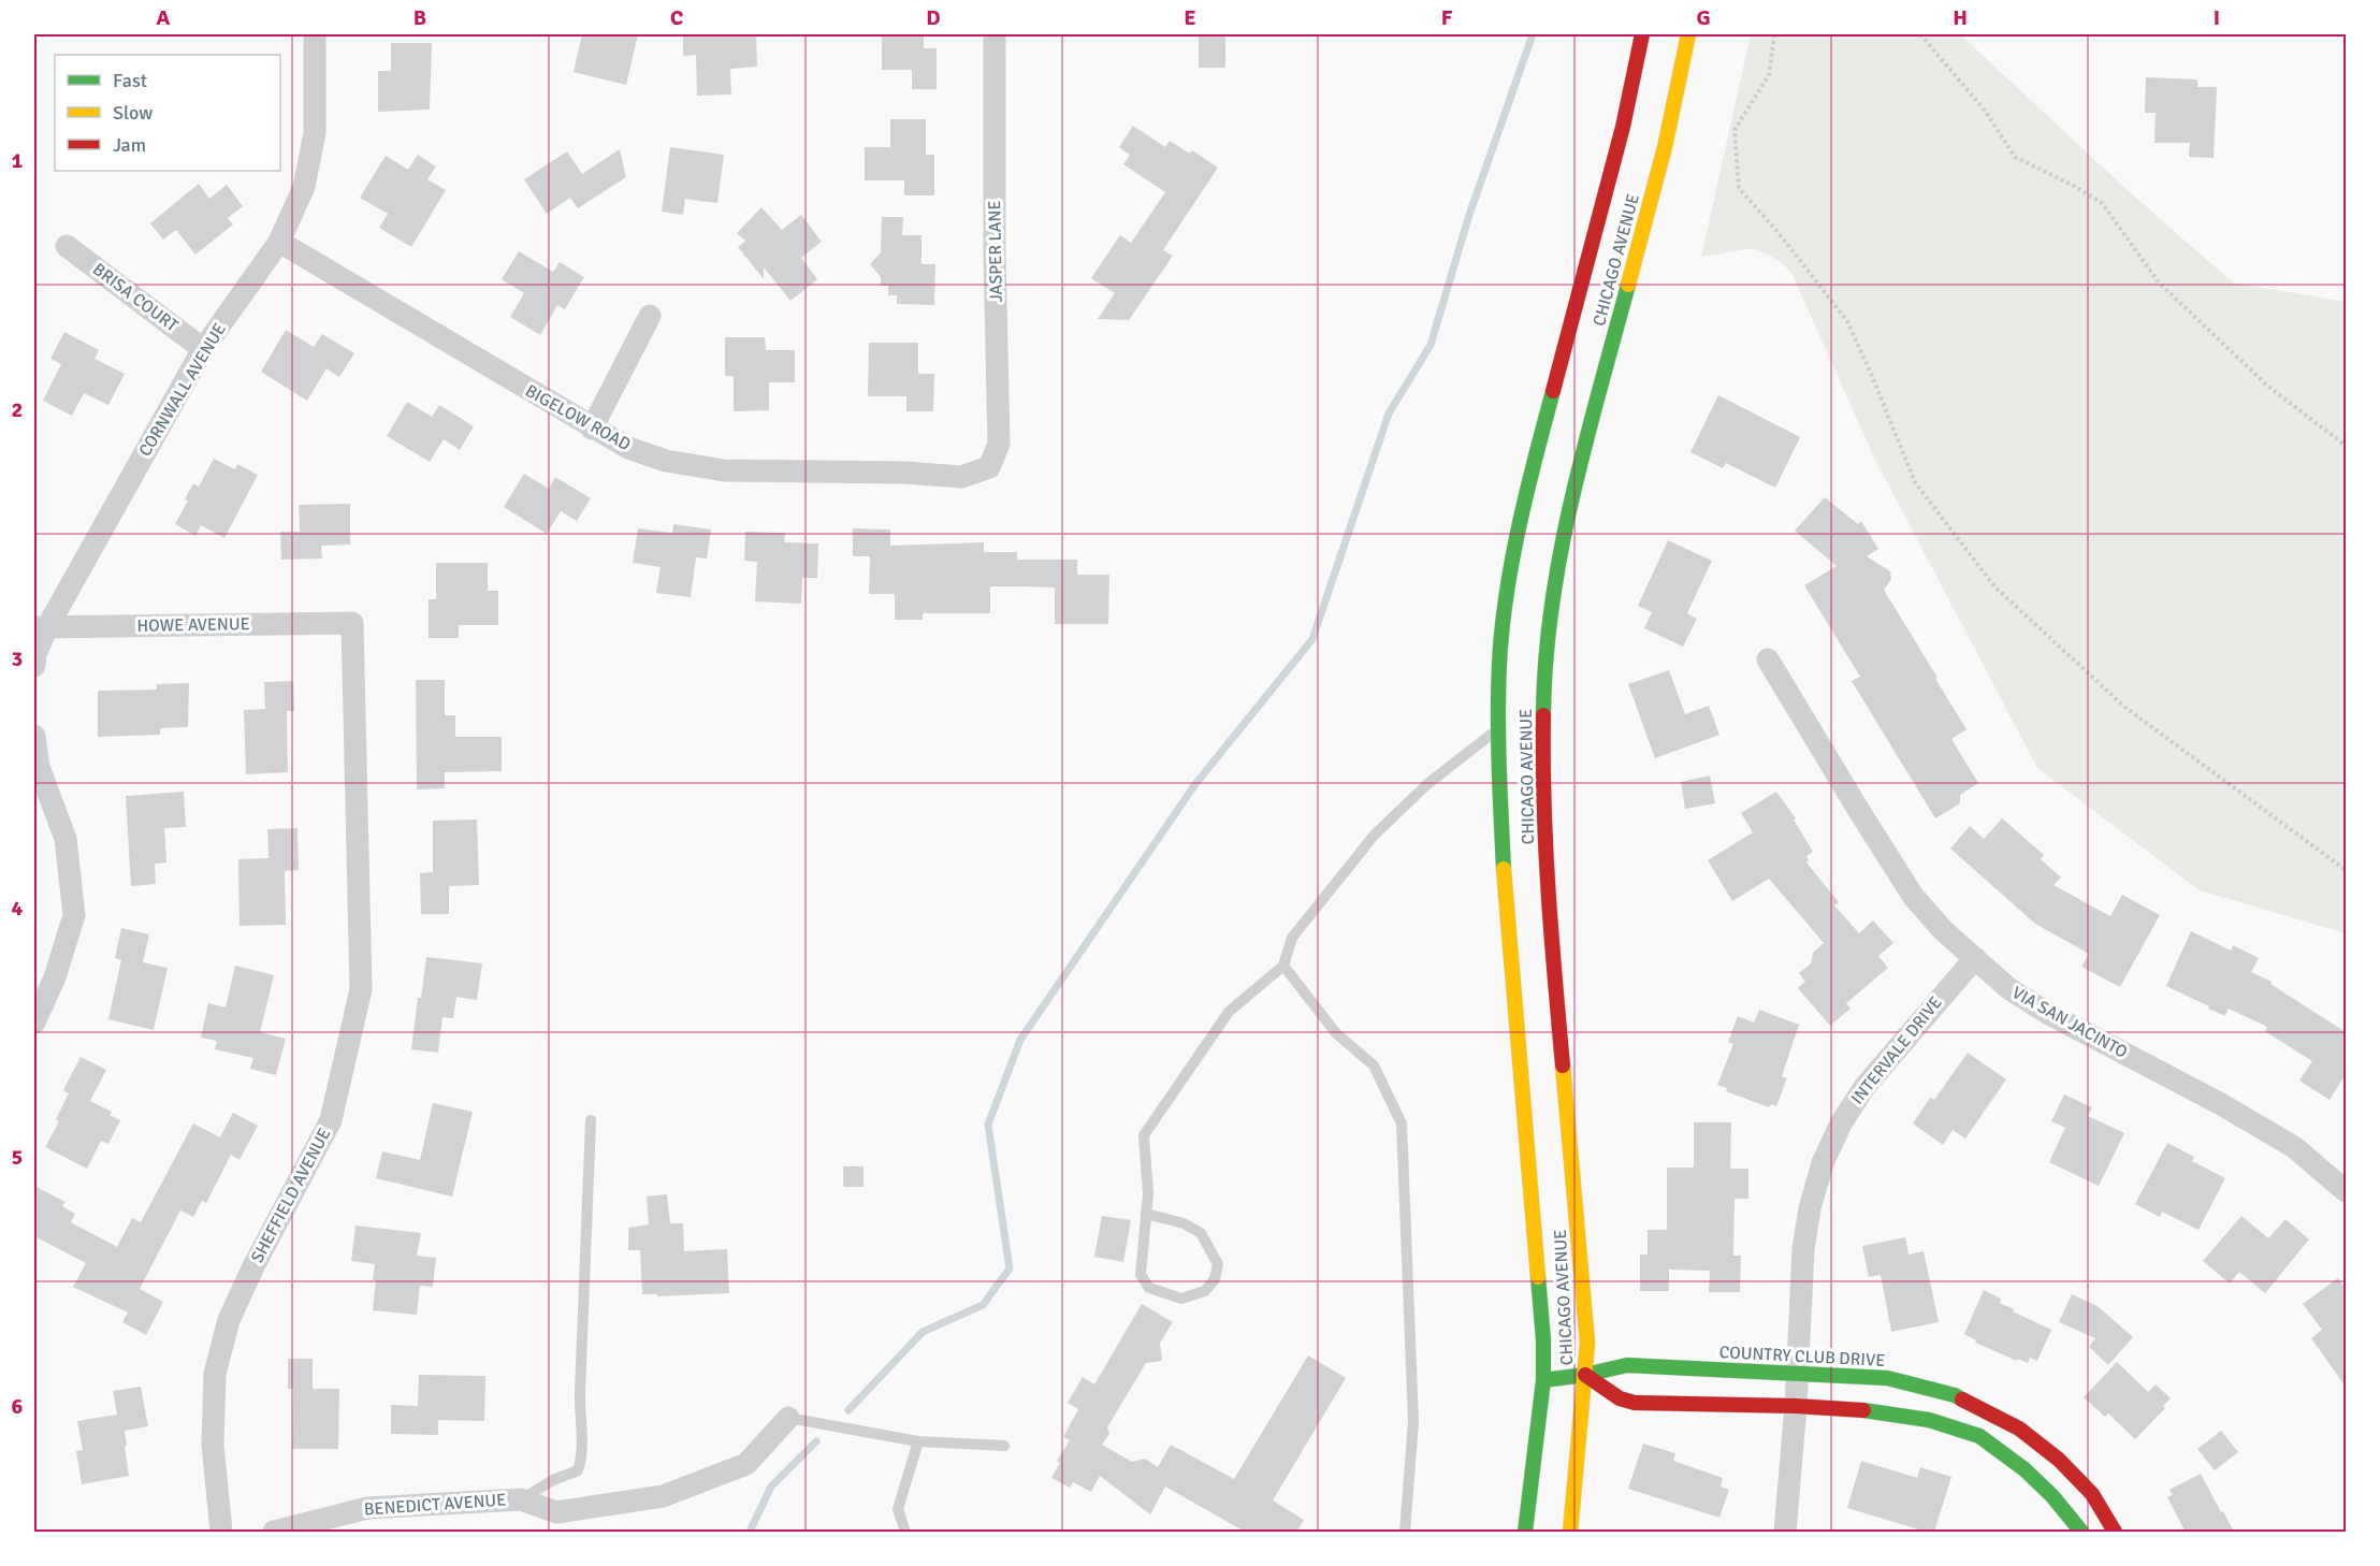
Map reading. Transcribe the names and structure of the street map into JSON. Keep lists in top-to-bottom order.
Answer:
{
  "streets": {
    "main road": ["CHICAGO AVENUE", "COUNTRY CLUB DRIVE"],
    "street": [
      "JASPER LANE",
      "BRISA COURT",
      "CORNWALL AVENUE",
      "BIGELOW ROAD",
      "HOWE AVENUE",
      "VIA SAN JACINTO",
      "INTERVALE DRIVE",
      "SHEFFIELD AVENUE",
      "BENEDICT AVENUE"
    ]
  },
  "crossings": [
    ["JASPER LANE", "BIGELOW ROAD"],
    ["CHICAGO AVENUE", "COUNTRY CLUB DRIVE"],
    ["BRISA COURT", "CORNWALL AVENUE"],
    ["CORNWALL AVENUE", "BIGELOW ROAD"],
    ["CORNWALL AVENUE", "HOWE AVENUE"],
    ["HOWE AVENUE", "SHEFFIELD AVENUE"],
    ["VIA SAN JACINTO", "INTERVALE DRIVE"],
    ["INTERVALE DRIVE", "COUNTRY CLUB DRIVE"]
  ],
  "legend": ["Fast", "Slow", "Jam"],
  "grid": {
    "columns": [
      "A",
      "B",
      "C",
      "D",
      "E",
      "F",
      "G",
      "H",
      "I"
    ],
    "rows": [
      "1",
      "2",
      "3",
      "4",
      "5",
      "6"
    ]
  }
}
